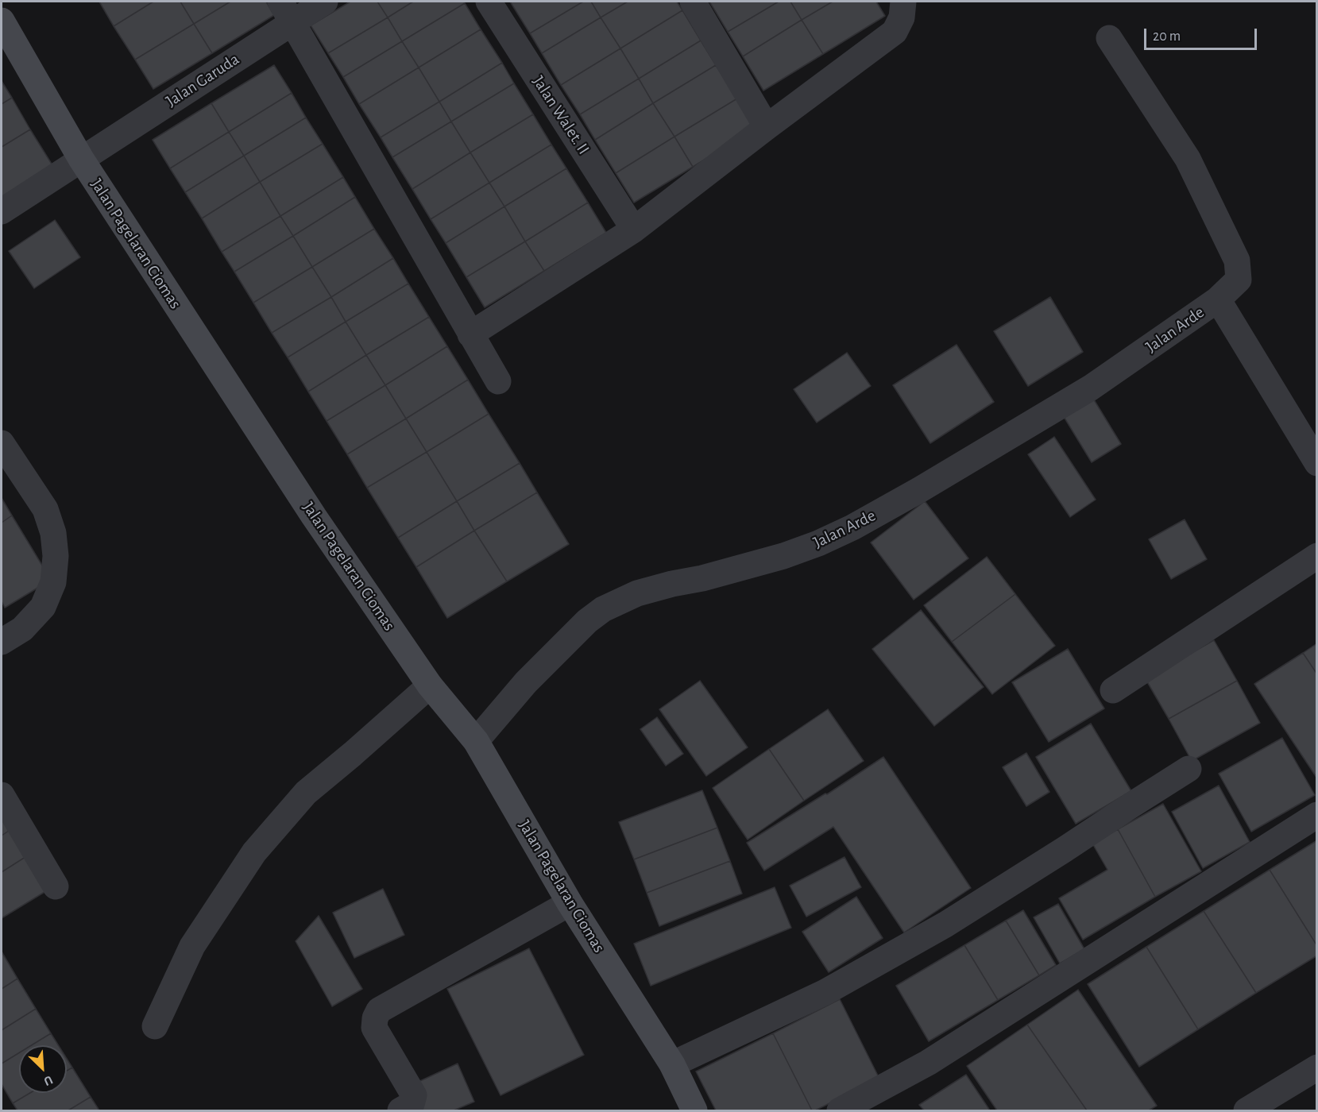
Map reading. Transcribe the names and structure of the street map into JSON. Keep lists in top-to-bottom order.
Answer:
{
  "streets": {
    "main road": ["Jalan Pagelaran Ciomas"],
    "street": ["Jalan Garuda", "Jalan Walet. II", "Jalan Arde"]
  },
  "crossings": [
    ["Jalan Garuda", "Jalan Pagelaran Ciomas"],
    ["Jalan Pagelaran Ciomas", "Jalan Arde"]
  ],
  "scale_bar": "20 m",
  "north": "bottom right"
}
